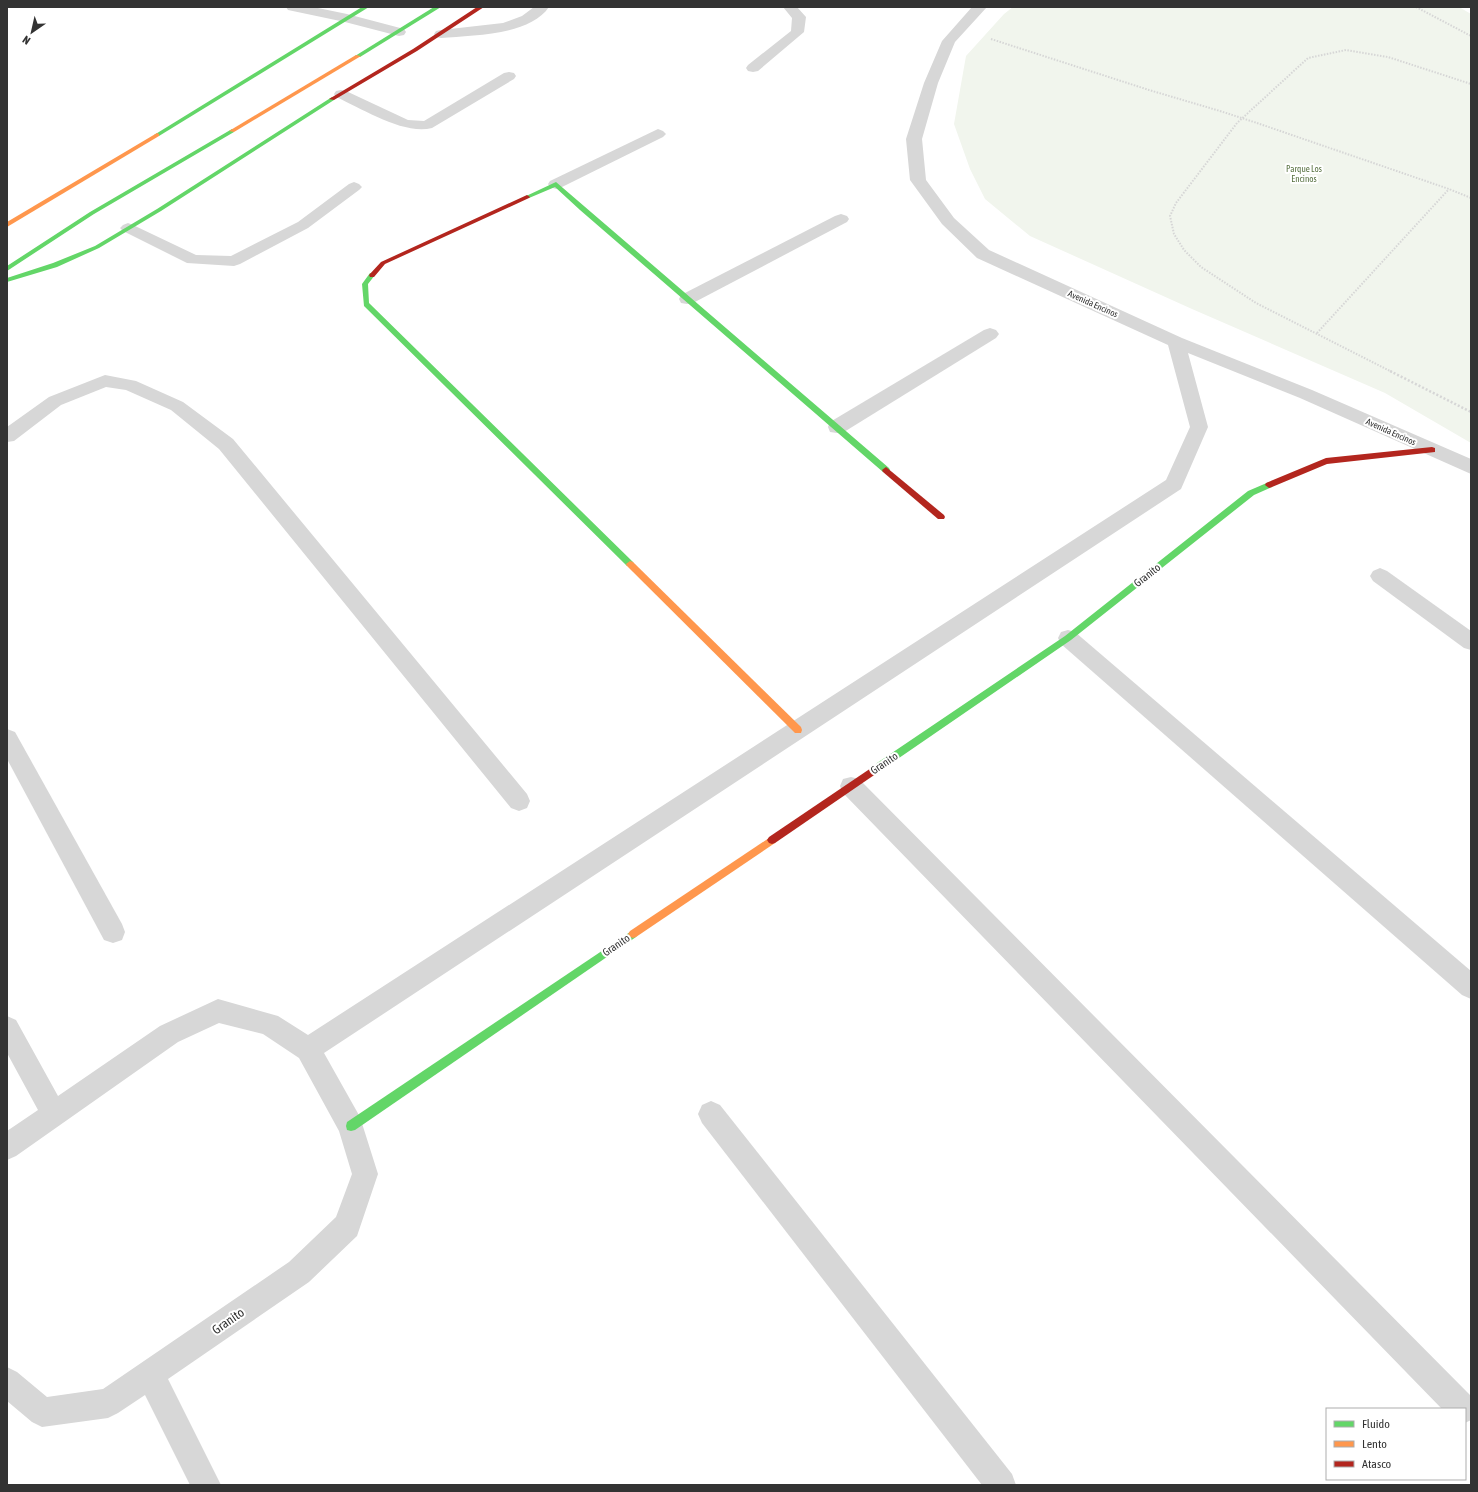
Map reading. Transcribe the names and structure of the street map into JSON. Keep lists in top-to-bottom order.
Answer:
{
  "streets": {
    "street": ["Avenida Encinos", "Granito"]
  },
  "crossings": [
    ["Avenida Encinos", "Granito"]
  ],
  "parks": ["Parque Los Encinos"],
  "legend": ["Fluido", "Lento", "Atasco"],
  "north": "bottom left"
}
